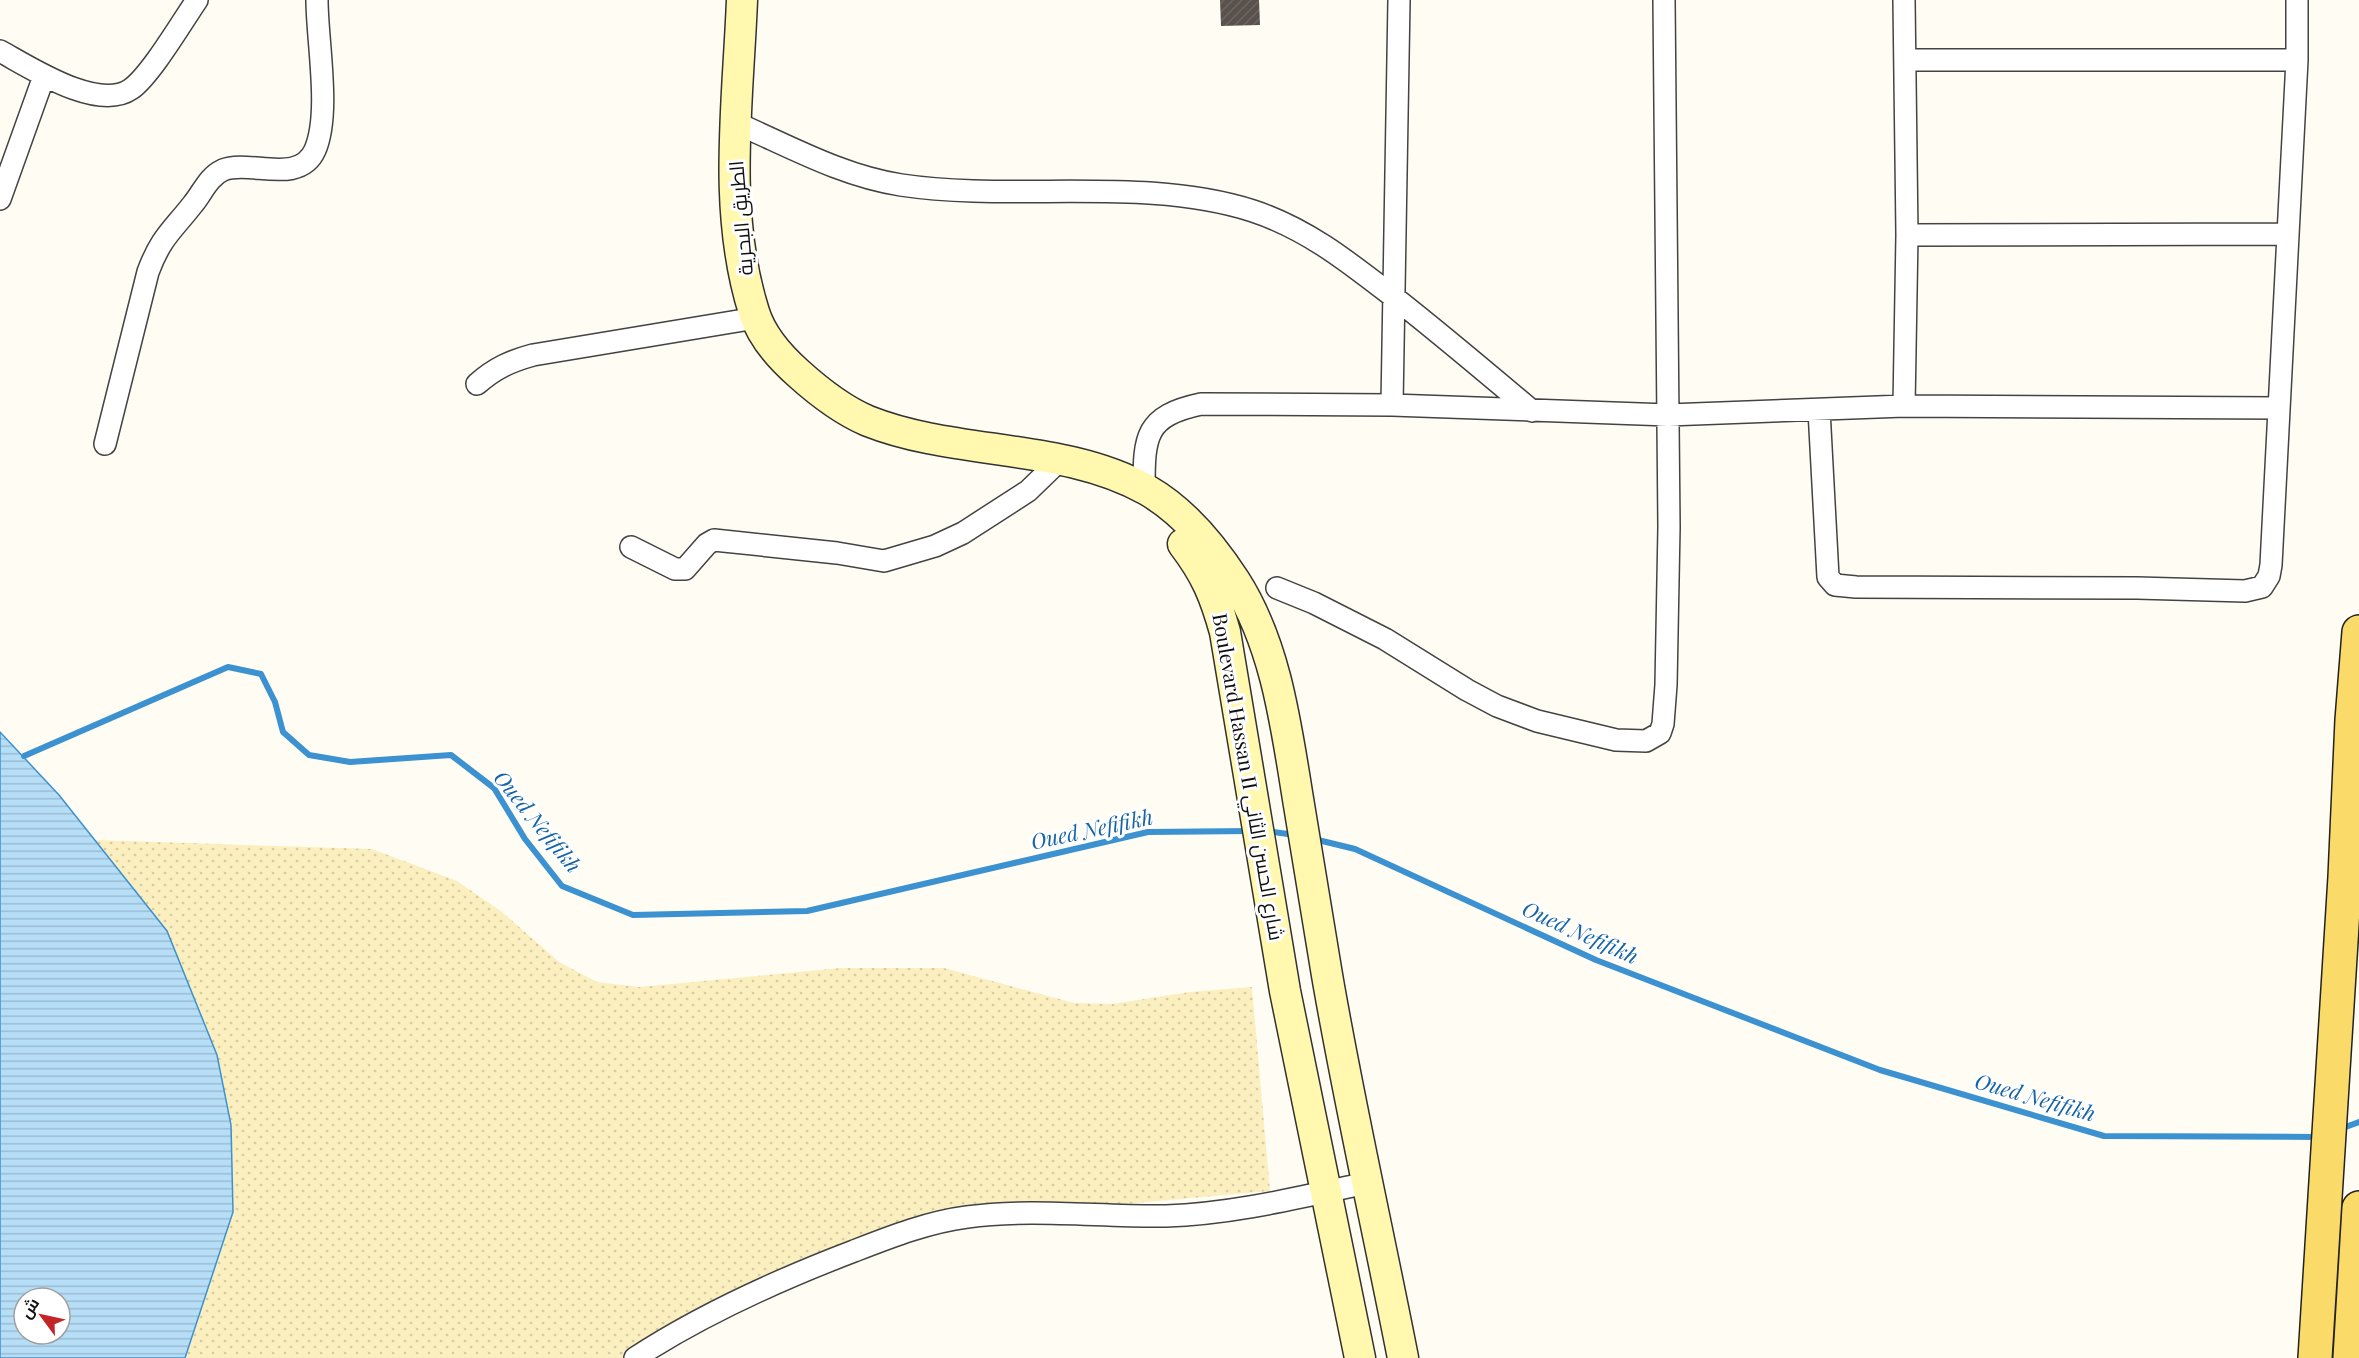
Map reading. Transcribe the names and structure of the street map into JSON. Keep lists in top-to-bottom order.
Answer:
{
  "streets": {
    "main road": ["الطريق البحرية", "Boulevard Hassan II شارع الحسن الثاني"]
  },
  "crossings": [
    ["الطريق البحرية", "Boulevard Hassan II شارع الحسن الثاني"]
  ],
  "water": ["Oued Nefifikh"],
  "north": "top left"
}
